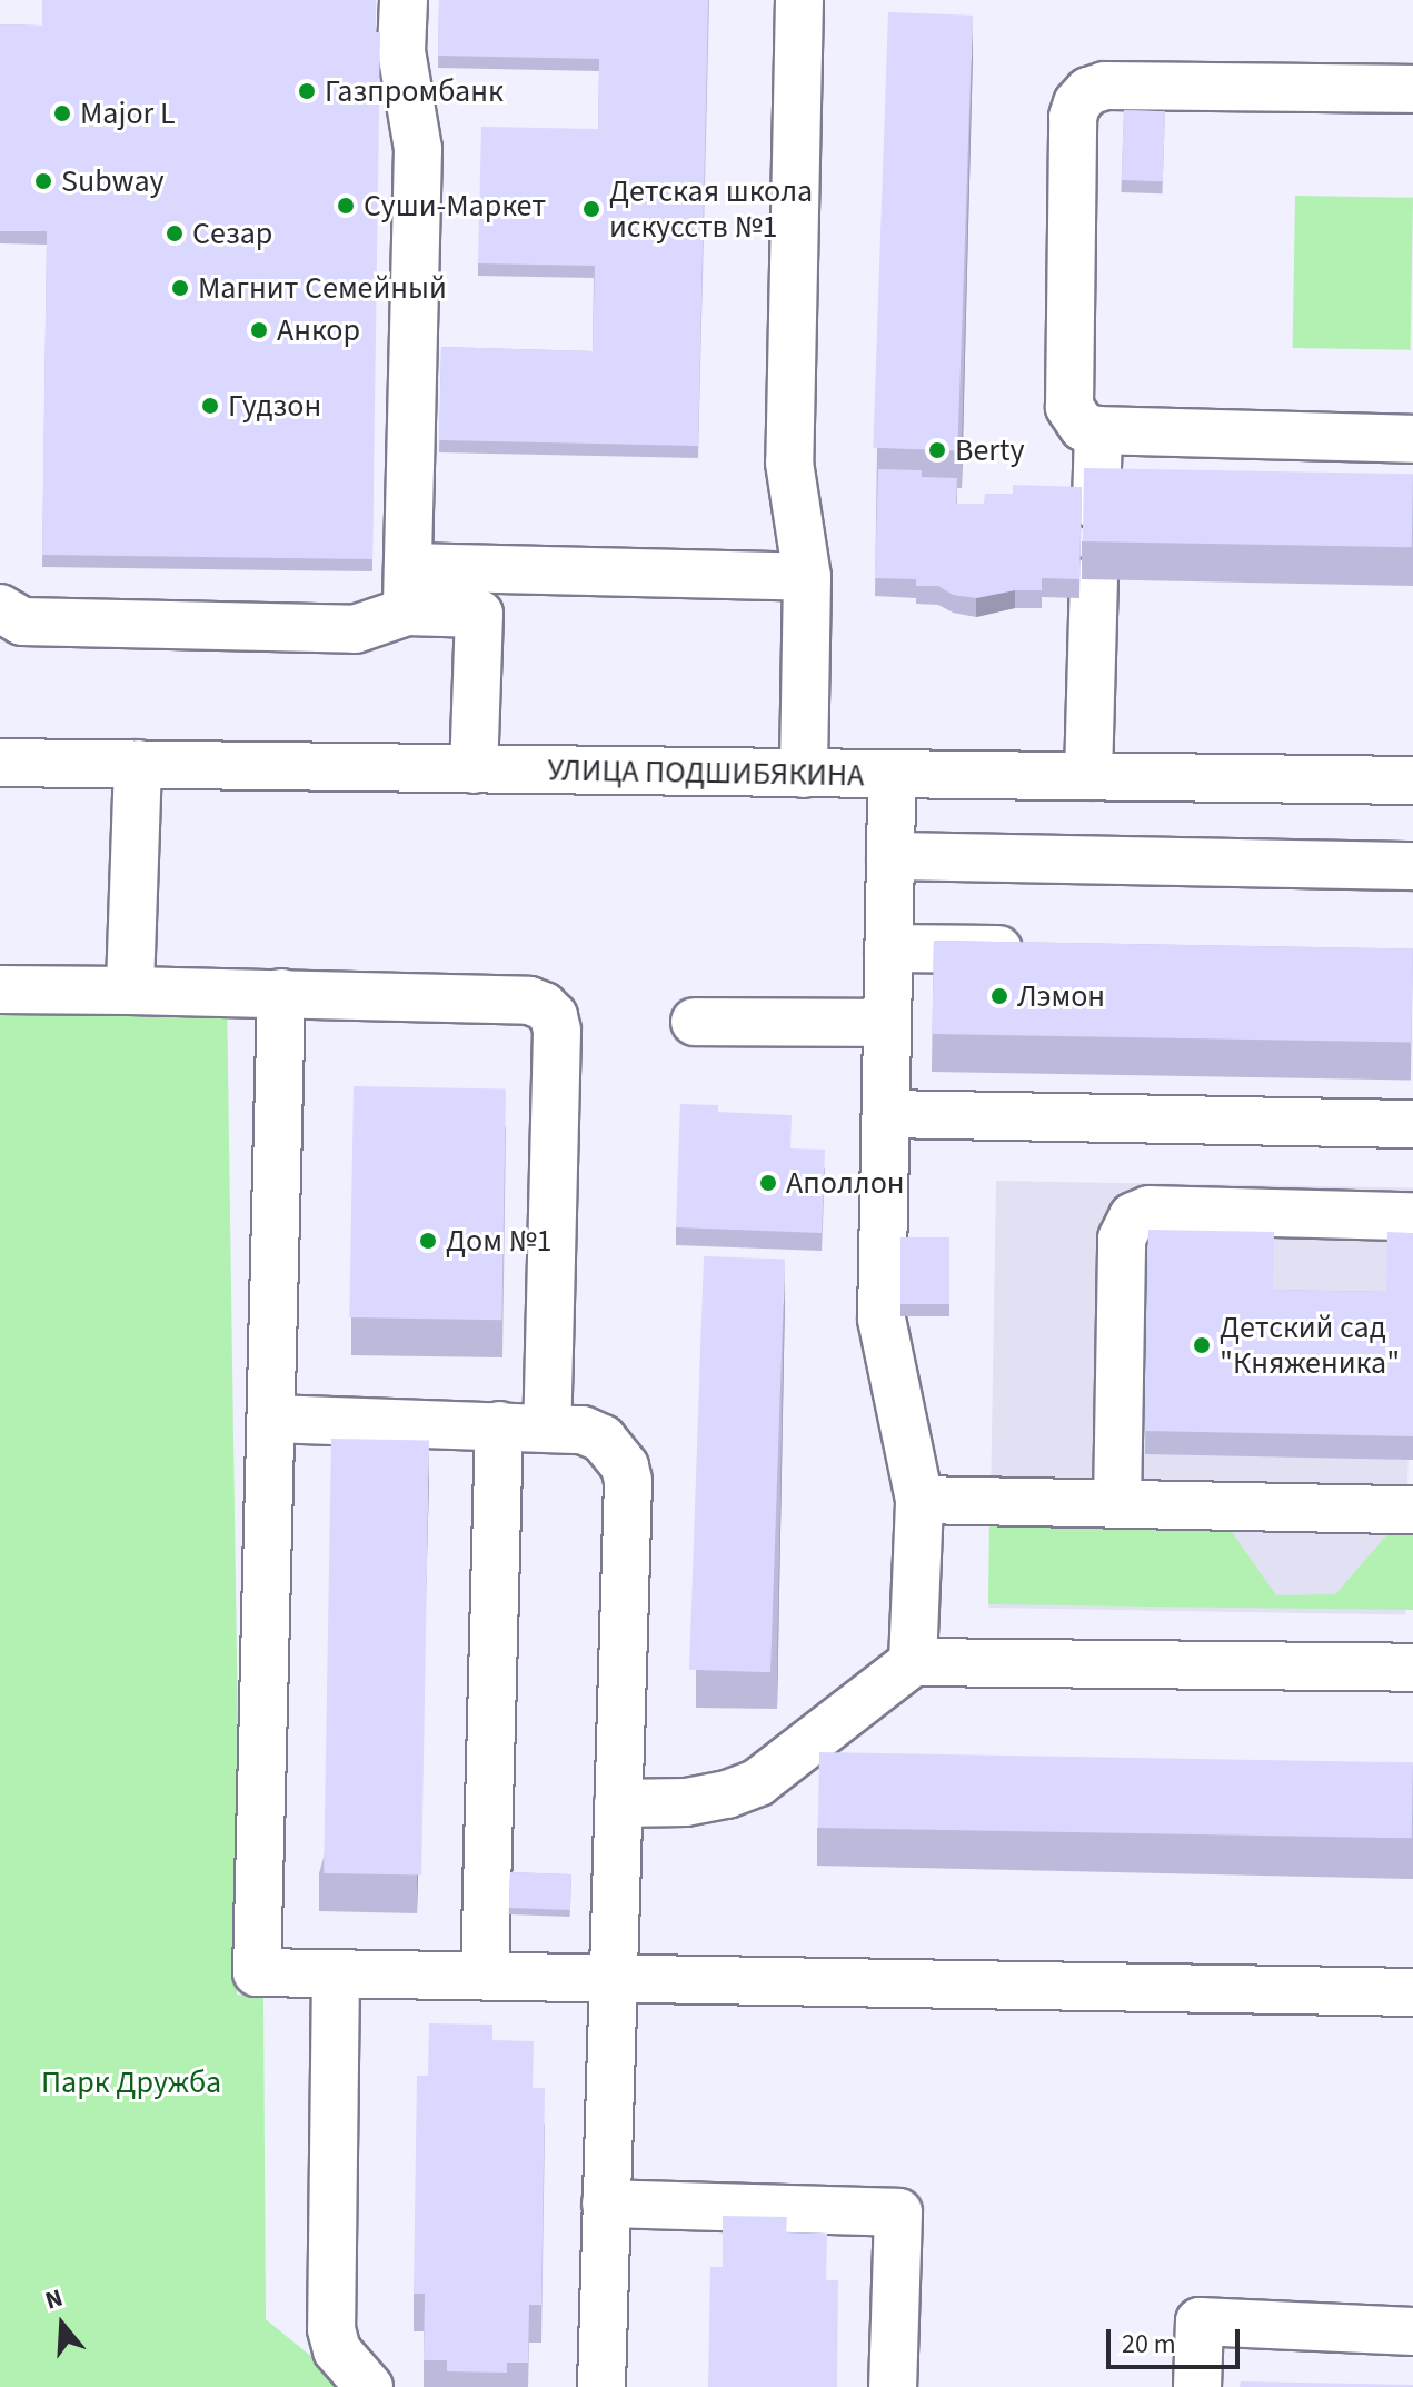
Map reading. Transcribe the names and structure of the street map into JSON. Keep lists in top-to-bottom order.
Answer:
{
  "streets": {
    "street": ["УЛИЦА ПОДШИБЯКИНА"]
  },
  "parks": ["Парк Дружба"],
  "places": [
    "Газпромбанк",
    "Major L",
    "Subway",
    "Суши-Маркет",
    "Детская школа искусств №1",
    "Сезар",
    "Магнит Семейный",
    "Анкор",
    "Гудзон",
    "Berty",
    "Лэмон",
    "Аполлон",
    "Дом №1",
    "Детский сад \"Княженика\""
  ],
  "scale_bar": "20 m",
  "north": "top"
}
